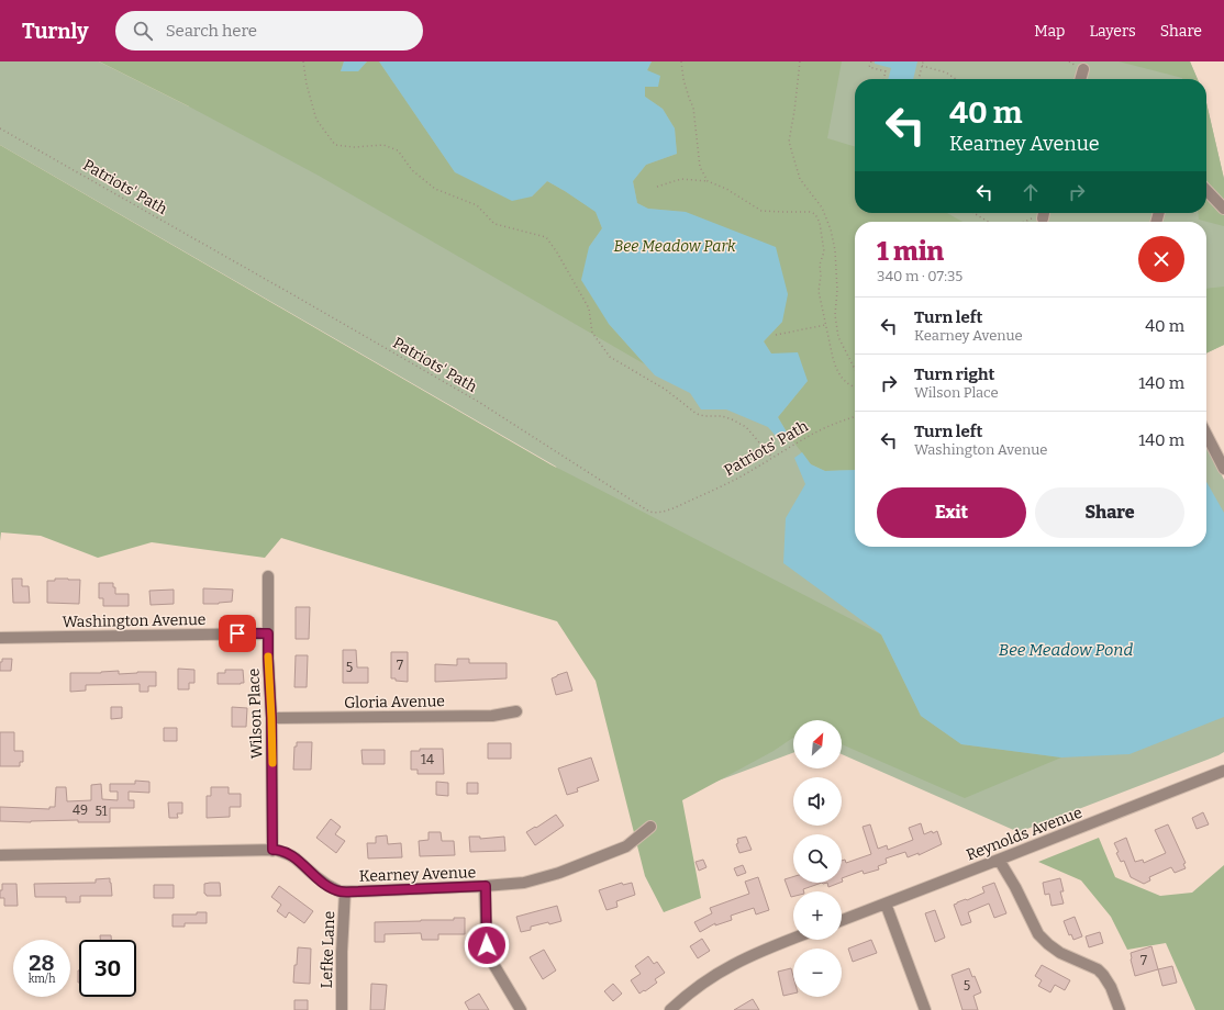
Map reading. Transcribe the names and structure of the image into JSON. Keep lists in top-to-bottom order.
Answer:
{
  "streets": {
    "street": [
      "Washington Avenue",
      "Gloria Avenue",
      "Wilson Place",
      "Reynolds Avenue",
      "Kearney Avenue",
      "Lefke Lane"
    ],
    "path": ["Patriots' Path"]
  },
  "crossings": [
    ["Washington Avenue", "Wilson Place"],
    ["Gloria Avenue", "Wilson Place"],
    ["Wilson Place", "Kearney Avenue"],
    ["Kearney Avenue", "Lefke Lane"]
  ],
  "water": ["Bee Meadow Pond"],
  "parks": ["Bee Meadow Park"],
  "house_numbers": [
    "7",
    "5",
    "14",
    "49",
    "51",
    "7",
    "5"
  ],
  "north": "top right",
  "page": {
    "header": "Turnly",
    "search": "Search here",
    "nav": ["Map", "Layers", "Share"],
    "turn": ["40 m", "Kearney Avenue"],
    "heading": ["1 min", "340 m · 07:35"],
    "list": [
      {
        "name": "Turn left",
        "note": "Kearney Avenue",
        "value": "40 m"
      },
      {
        "name": "Turn right",
        "note": "Wilson Place",
        "value": "140 m"
      },
      {
        "name": "Turn left",
        "note": "Washington Avenue",
        "value": "140 m"
      }
    ],
    "buttons": ["Exit", "Share"],
    "map_buttons": ["+", "−"],
    "speed": "28 km/h",
    "limit": "30"
  }
}
